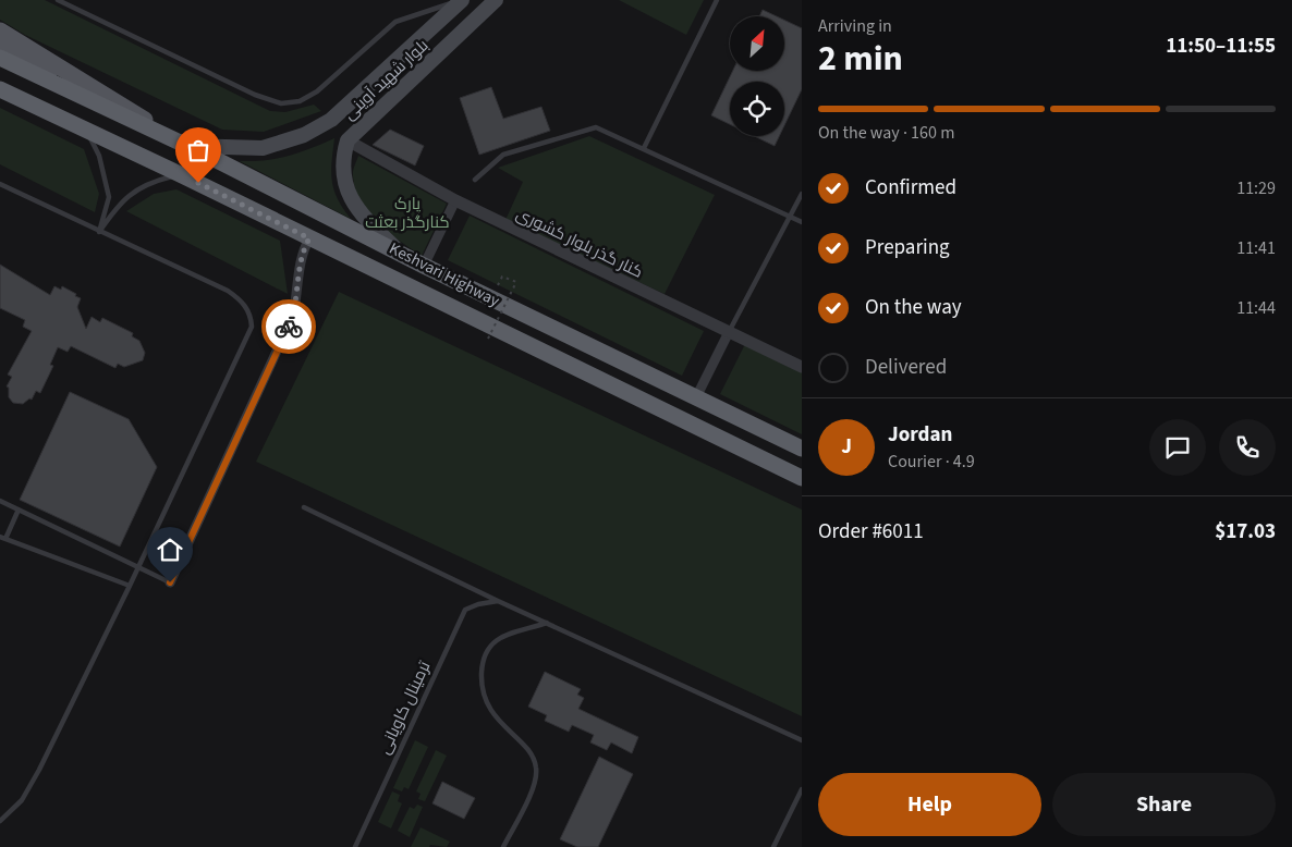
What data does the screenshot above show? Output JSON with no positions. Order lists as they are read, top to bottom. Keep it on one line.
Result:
{"streets":{"highway":["Keshvari Highway"],"main road":["بلوار شهید آوینی"],"street":["کنار گذر بلوار کشوری"],"lane":["ترمینال کاویانی"]},"crossings":[["بلوار شهید آوینی","کنار گذر بلوار کشوری"],["بلوار شهید آوینی","Keshvari Highway"]],"parks":["پارک کنارگذر بعثت"],"north":"top right","page":{"heading":["2 min","Arriving in","11:50–11:55"],"panel":["Jordan","Courier · 4.9","Order #6011","$17.03"],"bar":"On the way · 160 m","list":[["Confirmed","11:29"],["Preparing","11:41"],["On the way","11:44"],"Delivered"],"round":"J","buttons":["Help","Share"]}}
